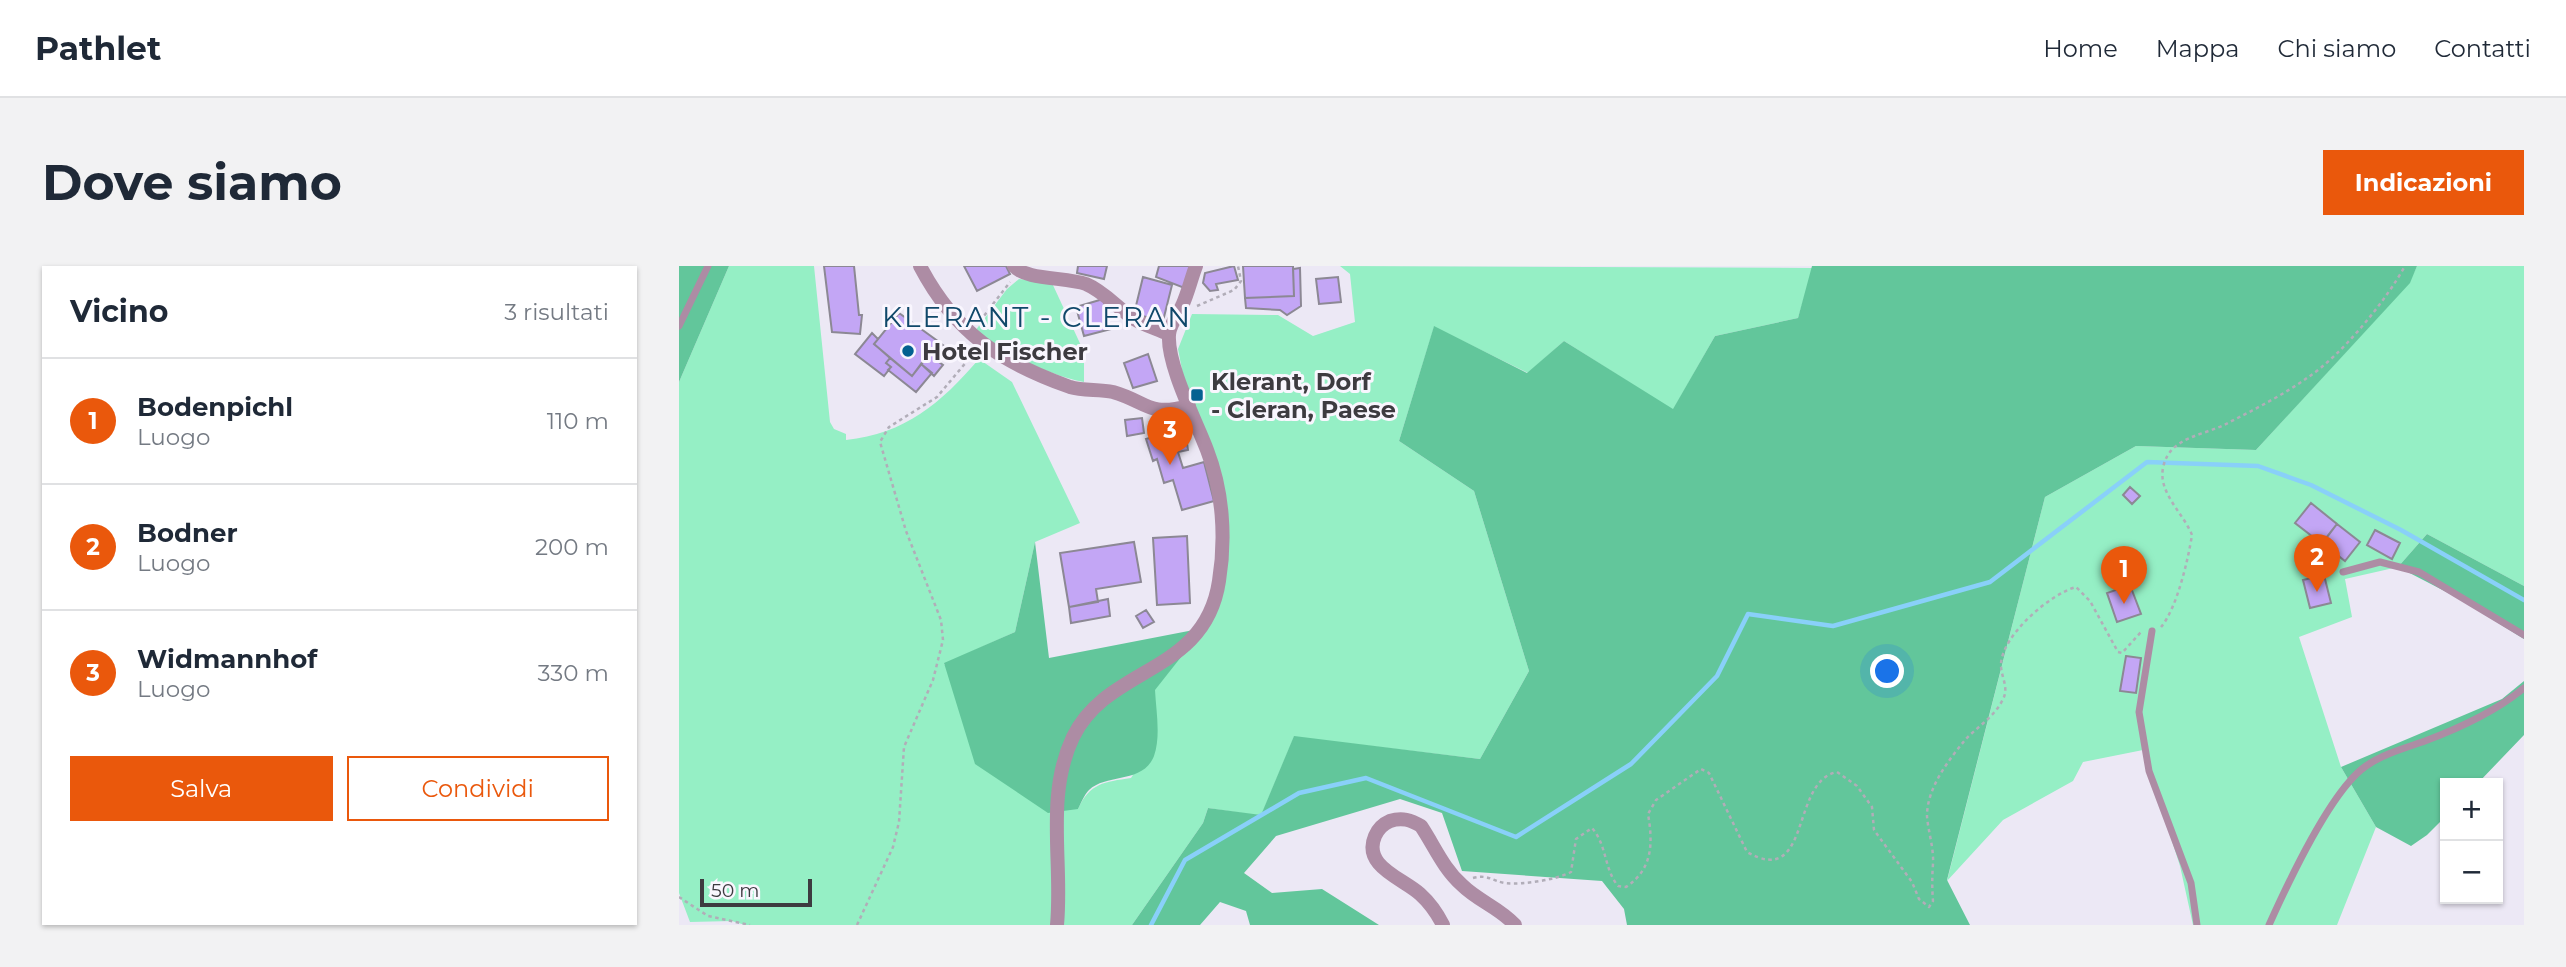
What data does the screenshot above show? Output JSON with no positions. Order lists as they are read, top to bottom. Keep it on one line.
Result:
{"districts":["KLERANT - CLERAN"],"places":{"other":["Hotel Fischer"],"transit":["Klerant, Dorf - Cleran, Paese"]},"scale_bar":"50 m","page":{"header":"Pathlet","nav":["Home","Mappa","Chi siamo","Contatti"],"buttons":["Indicazioni",["Salva","Condividi"]],"title":"Dove siamo","heading":["Vicino","3 risultati"],"list":[{"mark":"1","name":"Bodenpichl","note":"Luogo","value":"110 m"},{"mark":"2","name":"Bodner","note":"Luogo","value":"200 m"},{"mark":"3","name":"Widmannhof","note":"Luogo","value":"330 m"}],"pins":["3","2","1"],"map_buttons":["+","−"],"scale":"50 m"}}
